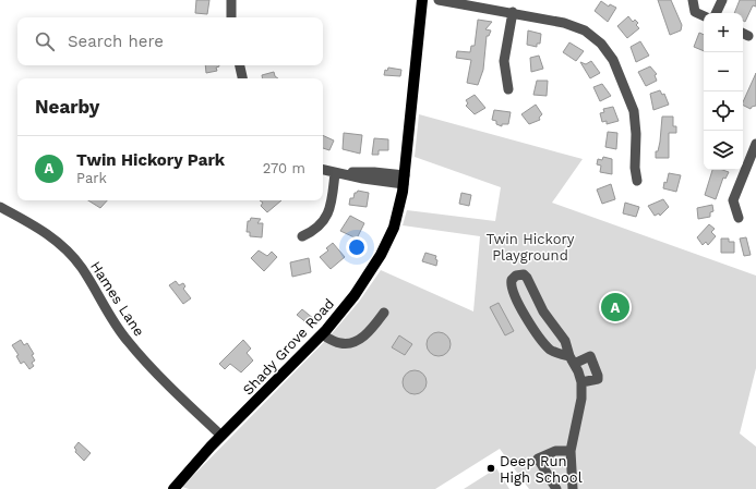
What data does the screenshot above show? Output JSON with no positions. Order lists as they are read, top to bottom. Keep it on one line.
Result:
{"streets":{"main road":["Shady Grove Road"],"street":["Hames Lane"]},"crossings":[["Hames Lane","Shady Grove Road"]],"parks":["Twin Hickory Playground"],"places":["Deep Run High School"],"page":{"map_buttons":["+","−"],"search":"Search here","heading":"Nearby","list":[{"mark":"A","name":"Twin Hickory Park","note":"Park","value":"270 m"}],"pins":"A"}}
